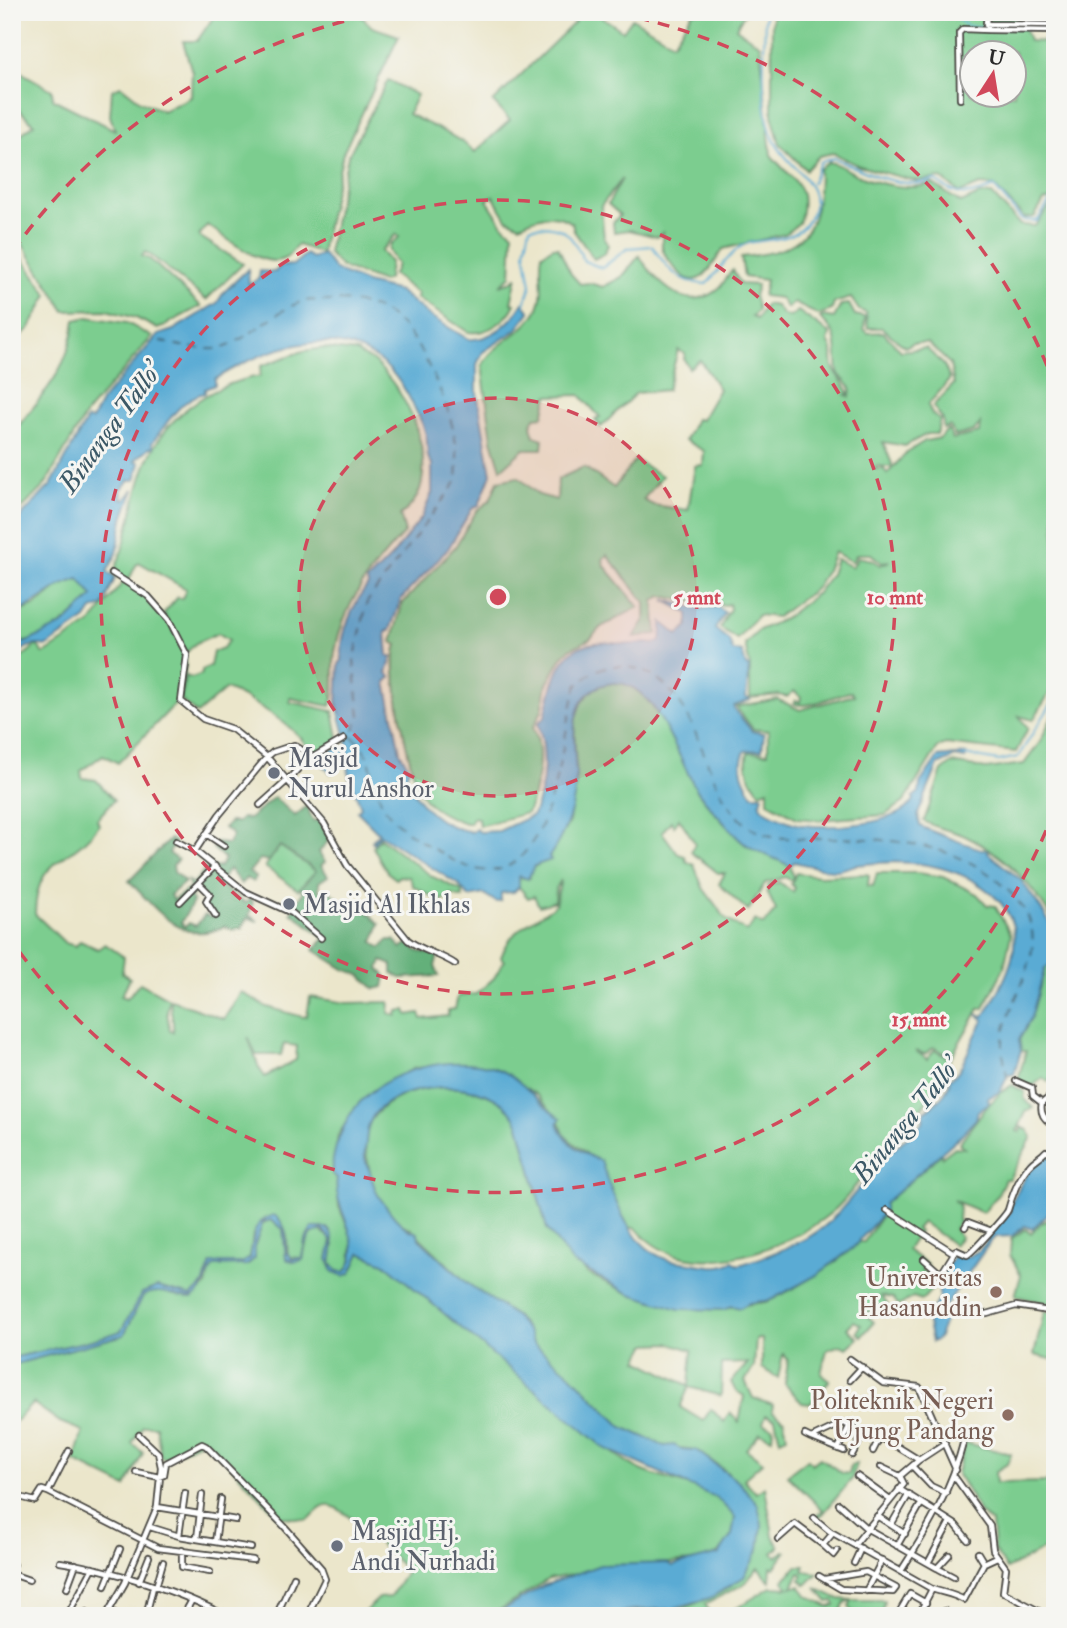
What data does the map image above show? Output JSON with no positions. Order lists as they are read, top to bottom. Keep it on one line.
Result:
{"water":["Binanga Tallo'"],"places":["Masjid Nurul Anshor","Masjid Al Ikhlas","Universitas Hasanuddin","Politeknik Negeri Ujung Pandang","Masjid Hj. Andi Nurhadi"],"north":"top","rings":["5 mnt","10 mnt","15 mnt"]}
